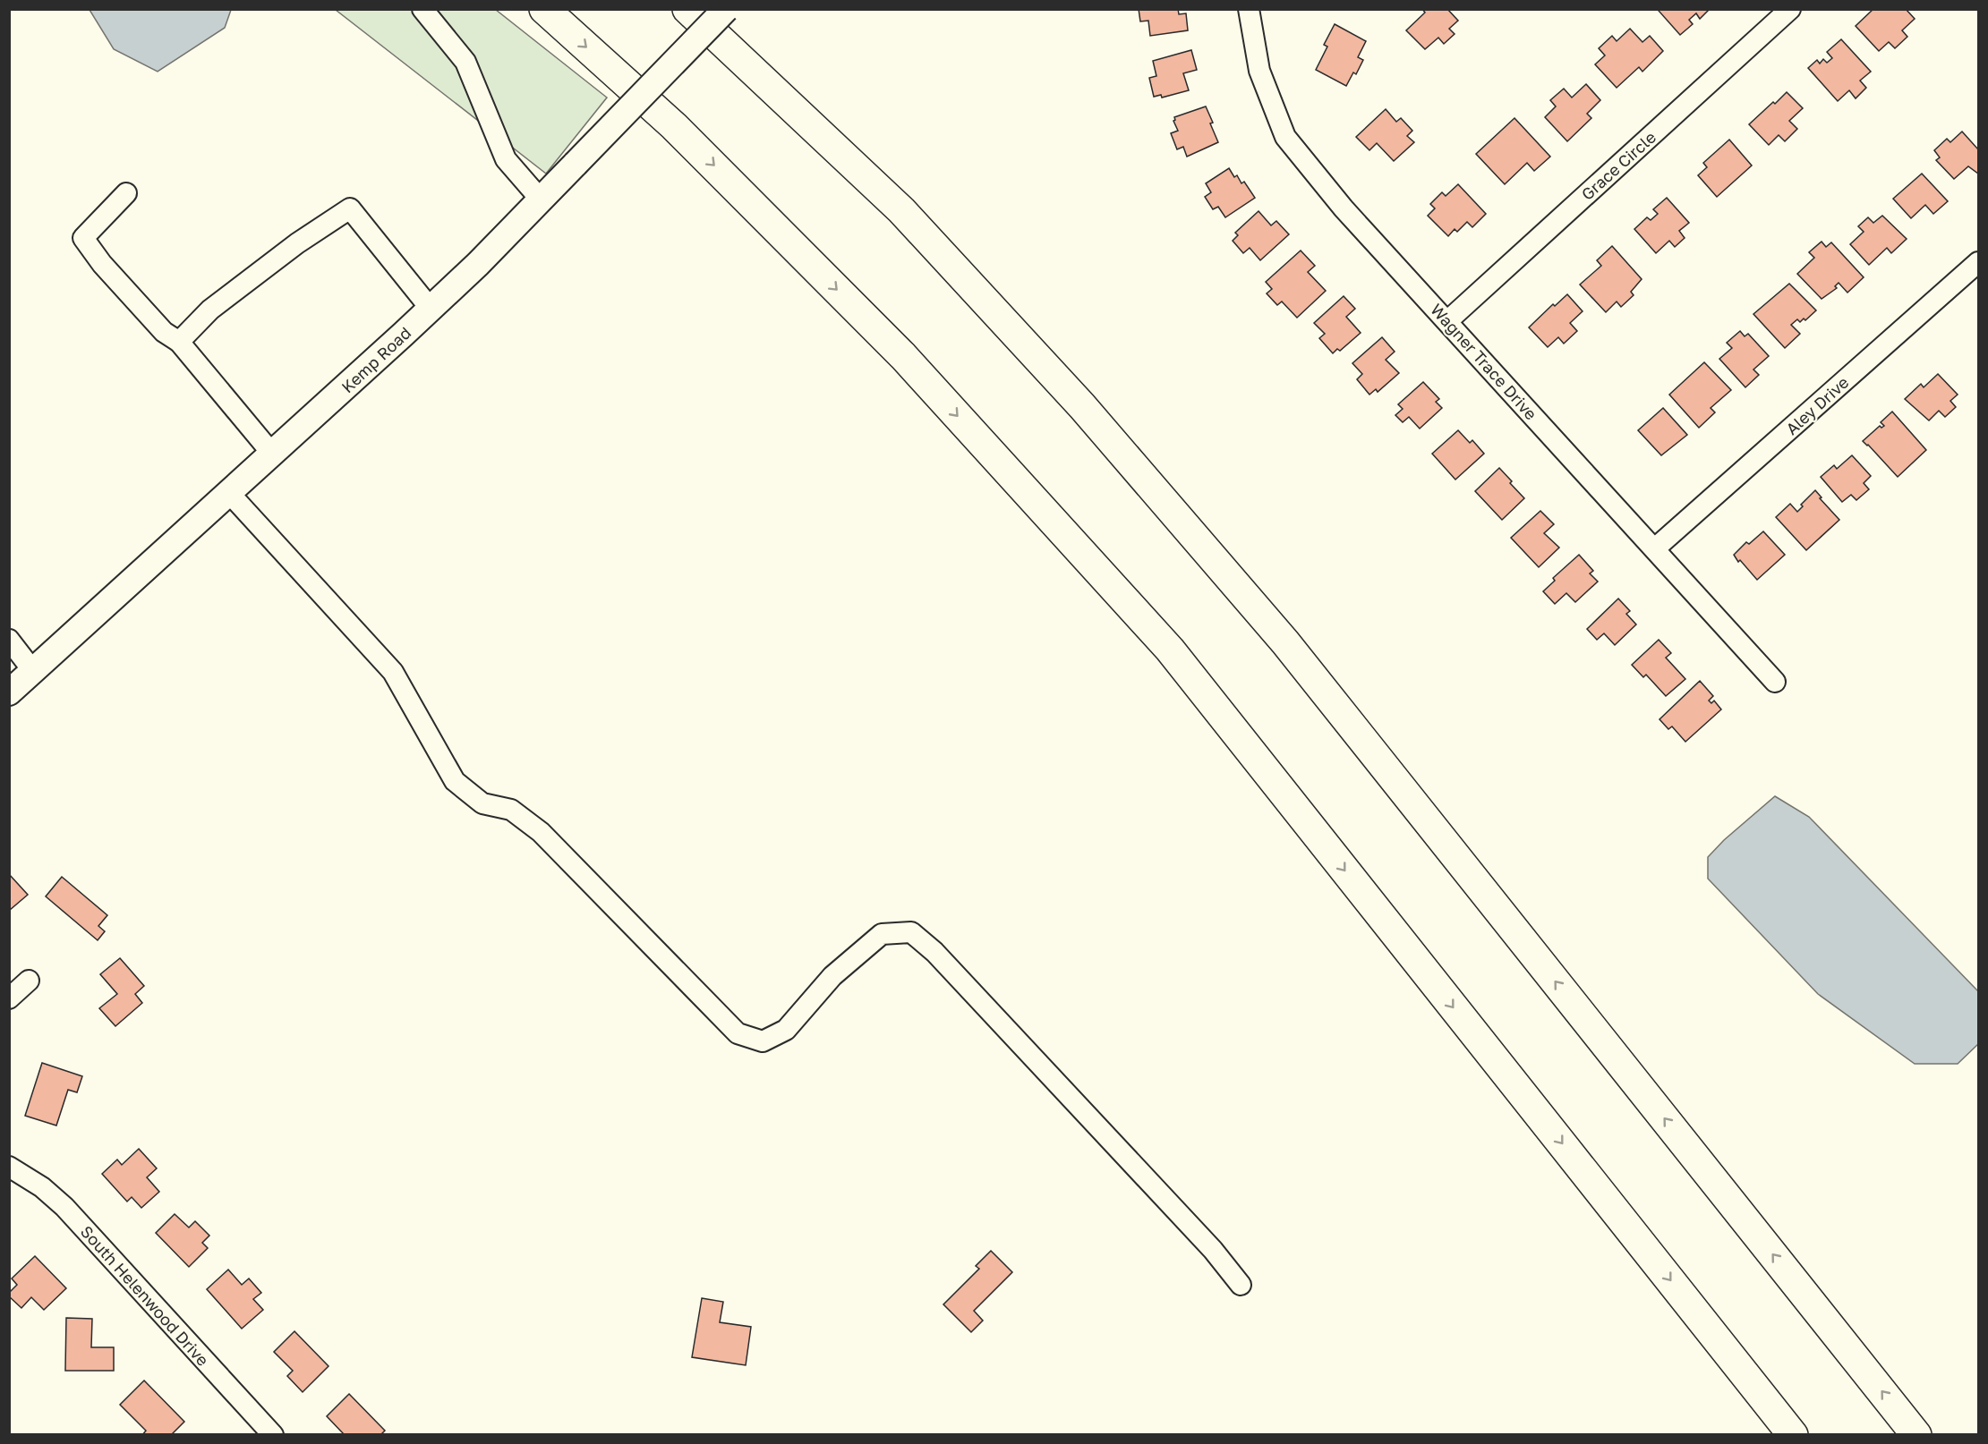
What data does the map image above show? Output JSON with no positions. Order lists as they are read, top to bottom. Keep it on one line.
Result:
{"streets":{"main road":["Kemp Road"],"street":["Grace Circle","Wagner Trace Drive","Aley Drive","South Helenwood Drive"]},"crossings":[["Grace Circle","Wagner Trace Drive"],["Wagner Trace Drive","Aley Drive"]]}
